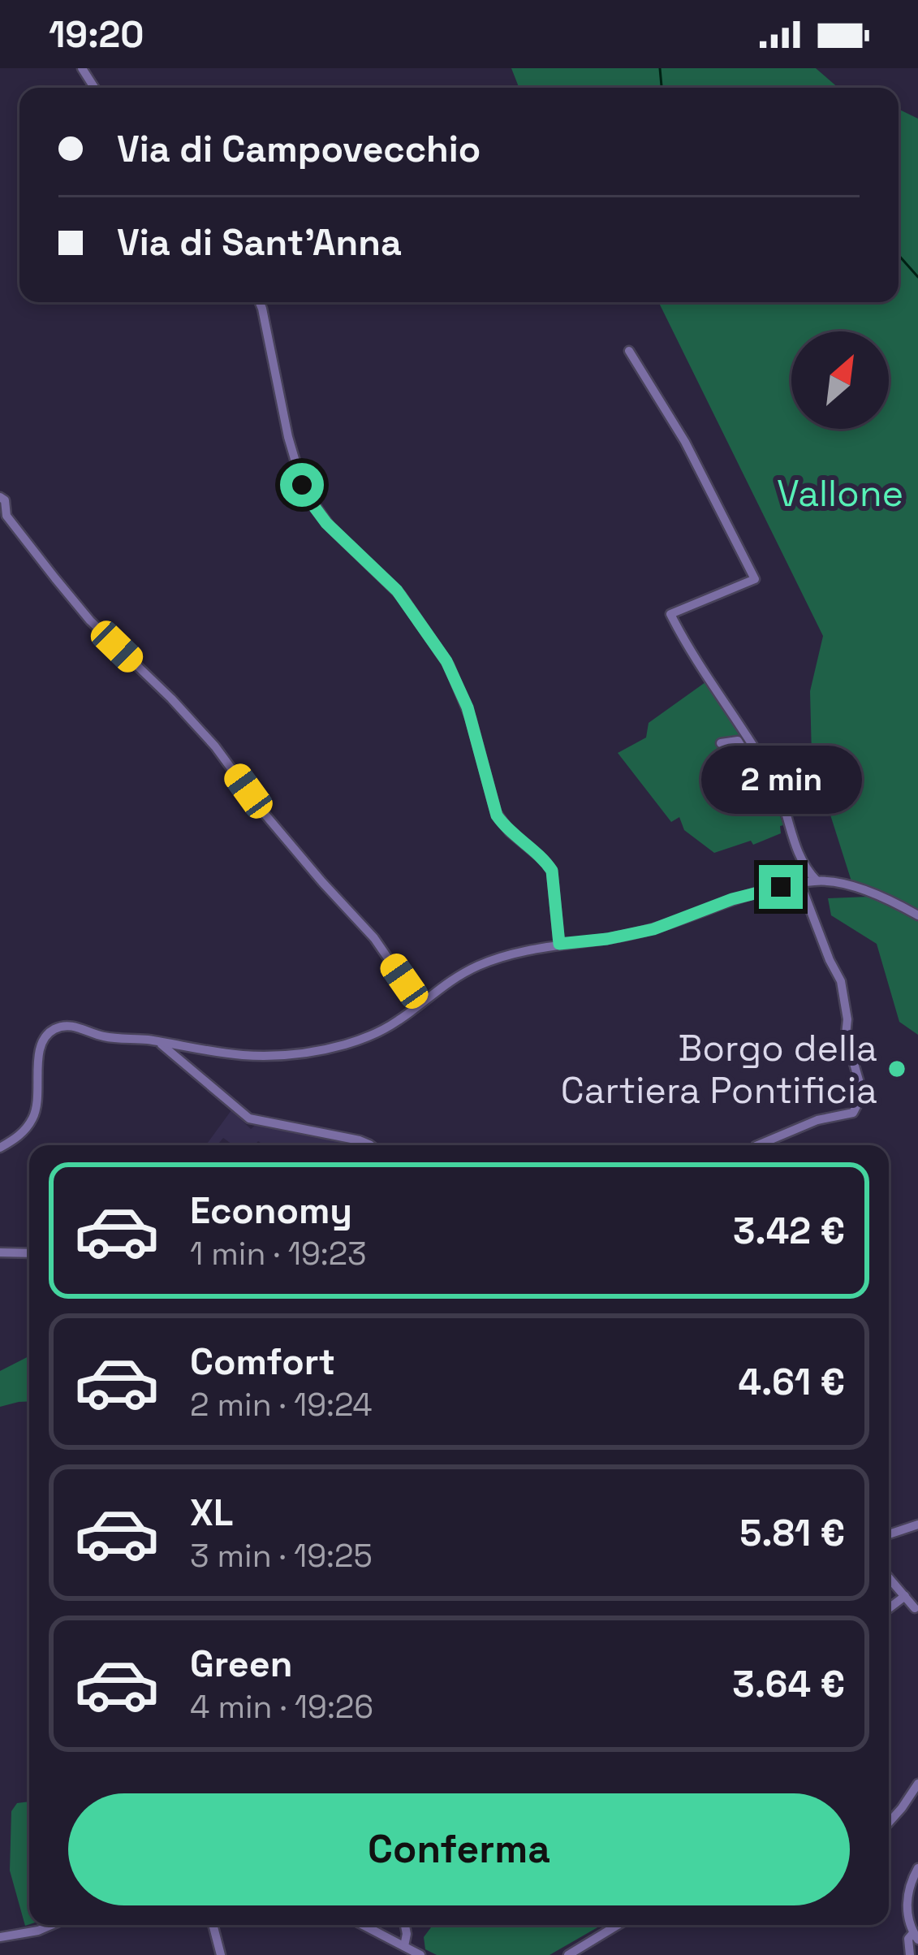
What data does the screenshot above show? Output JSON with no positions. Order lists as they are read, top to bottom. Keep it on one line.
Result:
{"parks":["Vallone"],"places":["Borgo della Cartiera Pontificia"],"north":"top right","page":{"status":"19:20","banner":["Via di Campovecchio","Via di Sant'Anna"],"bubble":"2 min","list":[{"name":"Economy","note":"1 min · 19:23","value":"3.42 €"},{"name":"Comfort","note":"2 min · 19:24","value":"4.61 €"},{"name":"XL","note":"3 min · 19:25","value":"5.81 €"},{"name":"Green","note":"4 min · 19:26","value":"3.64 €"}],"buttons":"Conferma"}}
